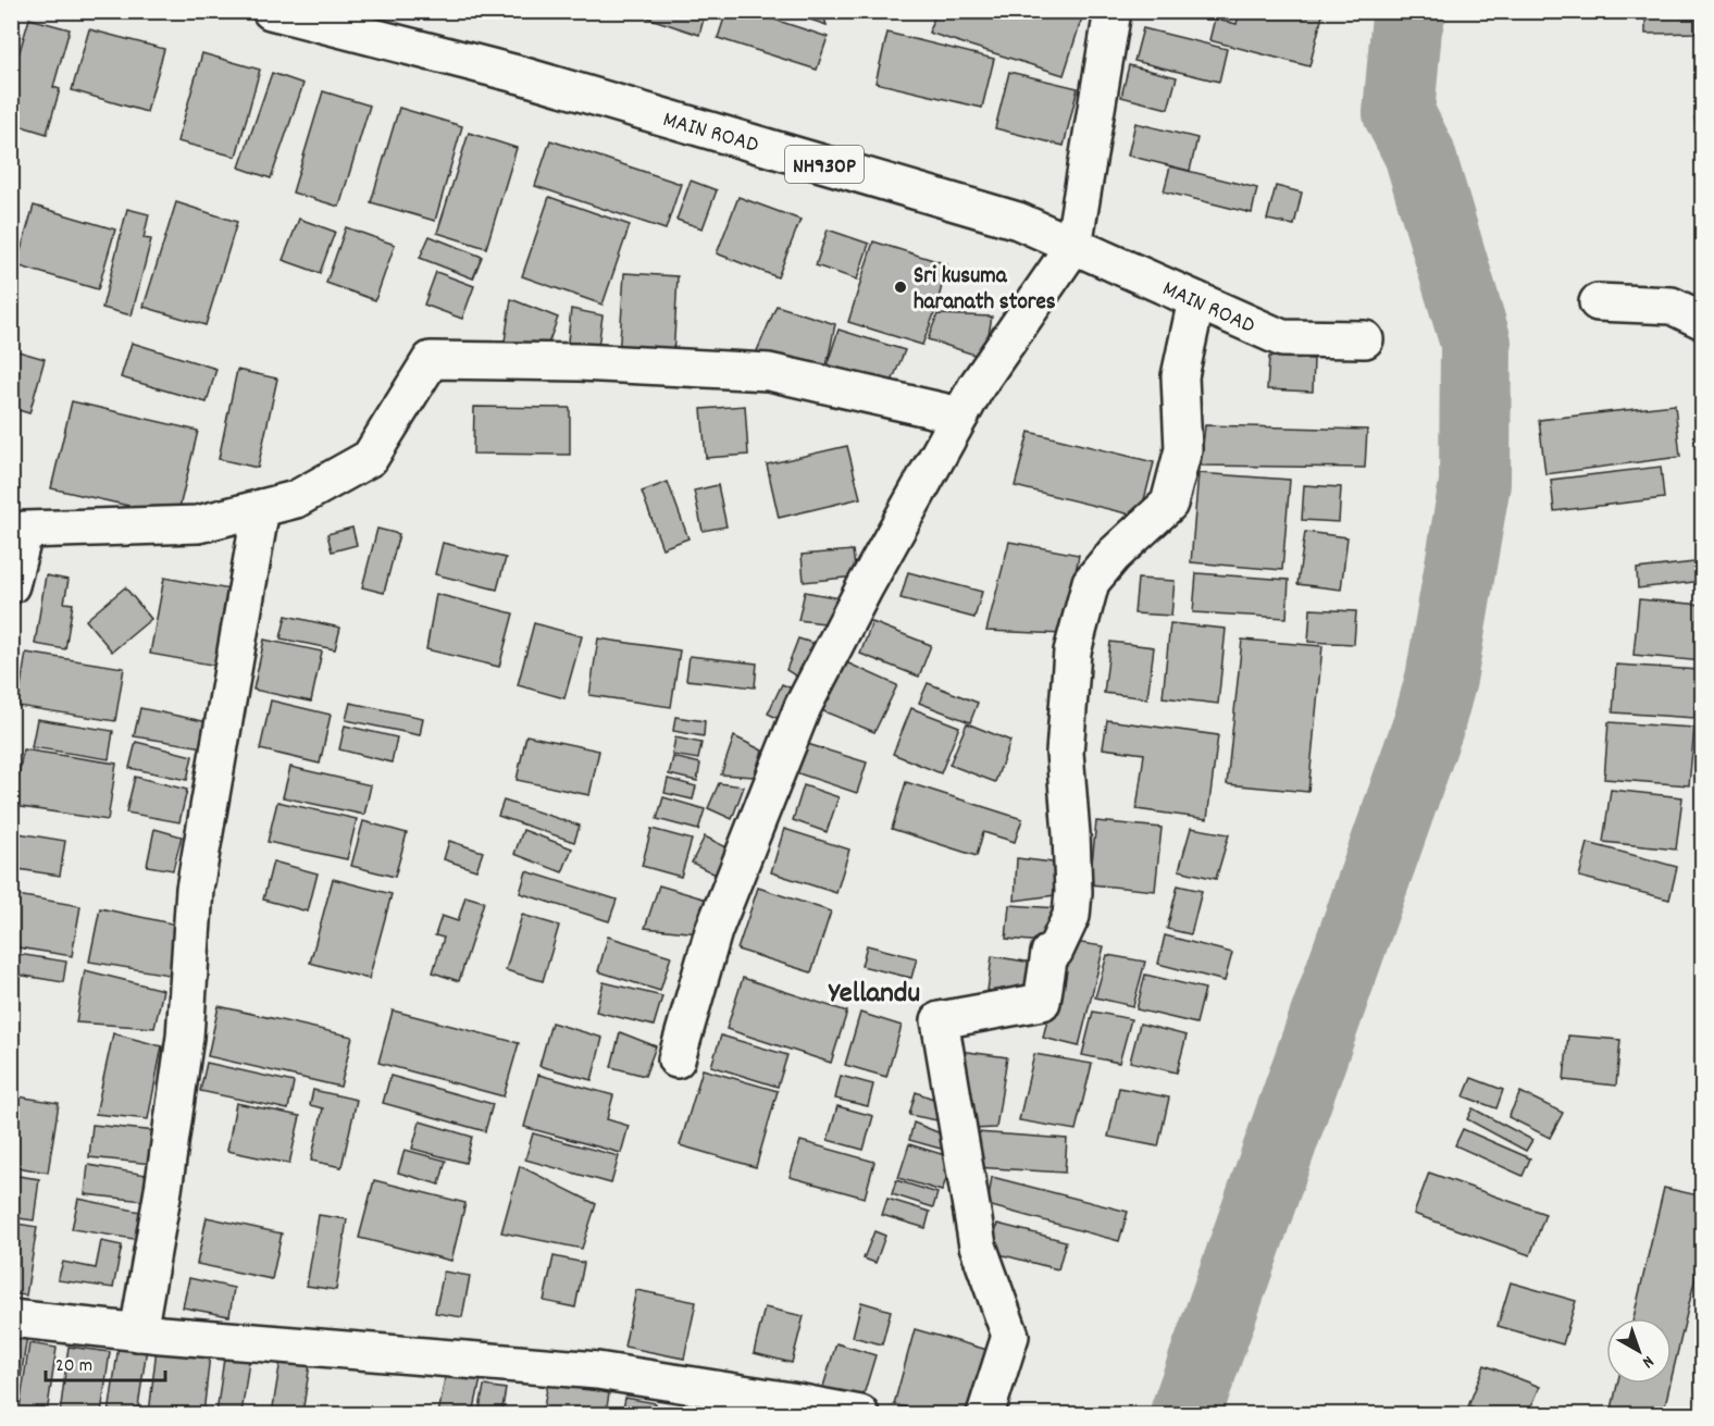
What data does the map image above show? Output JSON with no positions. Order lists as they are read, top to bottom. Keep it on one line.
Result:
{"streets":{"main road":["MAIN ROAD","NH930P"]},"districts":["Yellandu"],"places":["Sri kusuma haranath stores"],"scale_bar":"20 m","north":"bottom right"}
